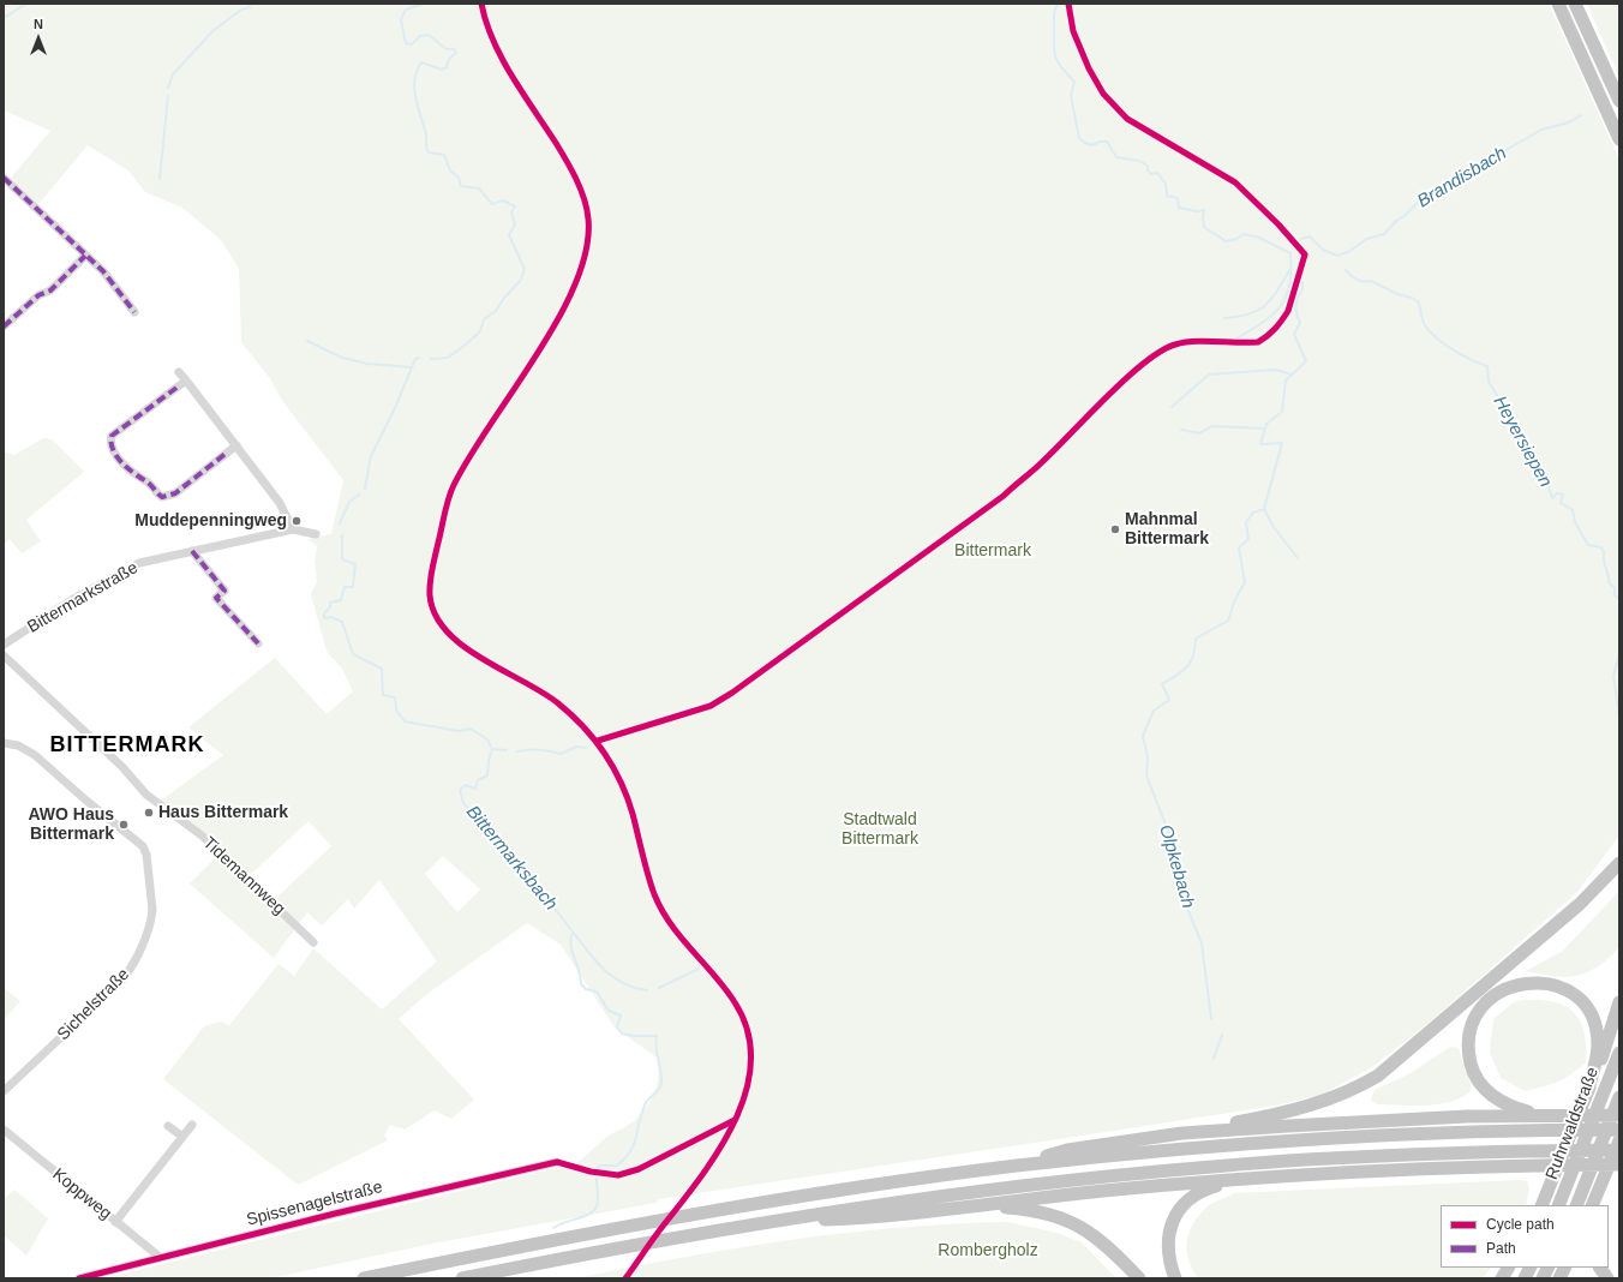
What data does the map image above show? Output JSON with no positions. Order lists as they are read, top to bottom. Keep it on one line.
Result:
{"streets":{"highway":["Ruhrwaldstraße"],"street":["Bittermarkstraße","Tidemannweg","Sichelstraße","Koppweg","Spissenagelstraße"]},"crossings":[["Koppweg","Spissenagelstraße"]],"districts":["BITTERMARK"],"water":["Brandisbach","Heyersiepen","Bittermarksbach","Olpkebach"],"parks":["Bittermark","Stadtwald Bittermark","Rombergholz"],"places":["Muddepenningweg","Mahnmal Bittermark","Haus Bittermark","AWO Haus Bittermark"],"legend":["Cycle path","Path"],"north":"top"}
